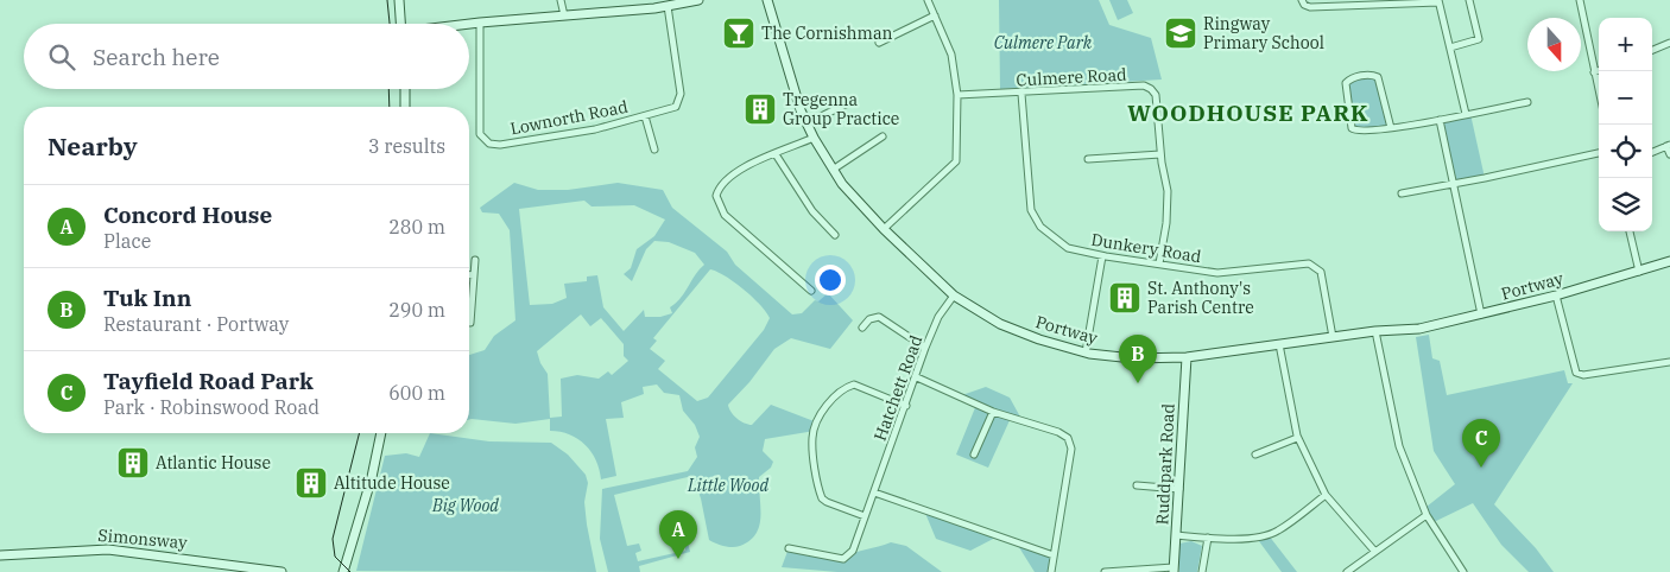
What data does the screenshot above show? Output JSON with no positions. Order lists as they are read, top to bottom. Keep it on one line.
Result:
{"streets":{"street":["Culmere Road","Lownorth Road","Dunkery Road","Portway","Hatchett Road","Ruddpark Road","Simonsway"]},"crossings":[["Culmere Road","Dunkery Road"],["Dunkery Road","Portway"],["Portway","Hatchett Road"],["Portway","Ruddpark Road"]],"districts":["WOODHOUSE PARK"],"parks":["Culmere Park","Little Wood","Big Wood"],"places":{"bar":["The Cornishman"],"school or university":["Ringway Primary School"],"building":["Tregenna Group Practice","St. Anthony's Parish Centre","Atlantic House","Altitude House"]},"north":"bottom","page":{"map_buttons":["+","−"],"search":"Search here","heading":["Nearby","3 results"],"list":[{"mark":"A","name":"Concord House","note":"Place","value":"280 m"},{"mark":"B","name":"Tuk Inn","note":"Restaurant · Portway","value":"290 m"},{"mark":"C","name":"Tayfield Road Park","note":"Park · Robinswood Road","value":"600 m"}],"pins":["B","C","A"]}}
